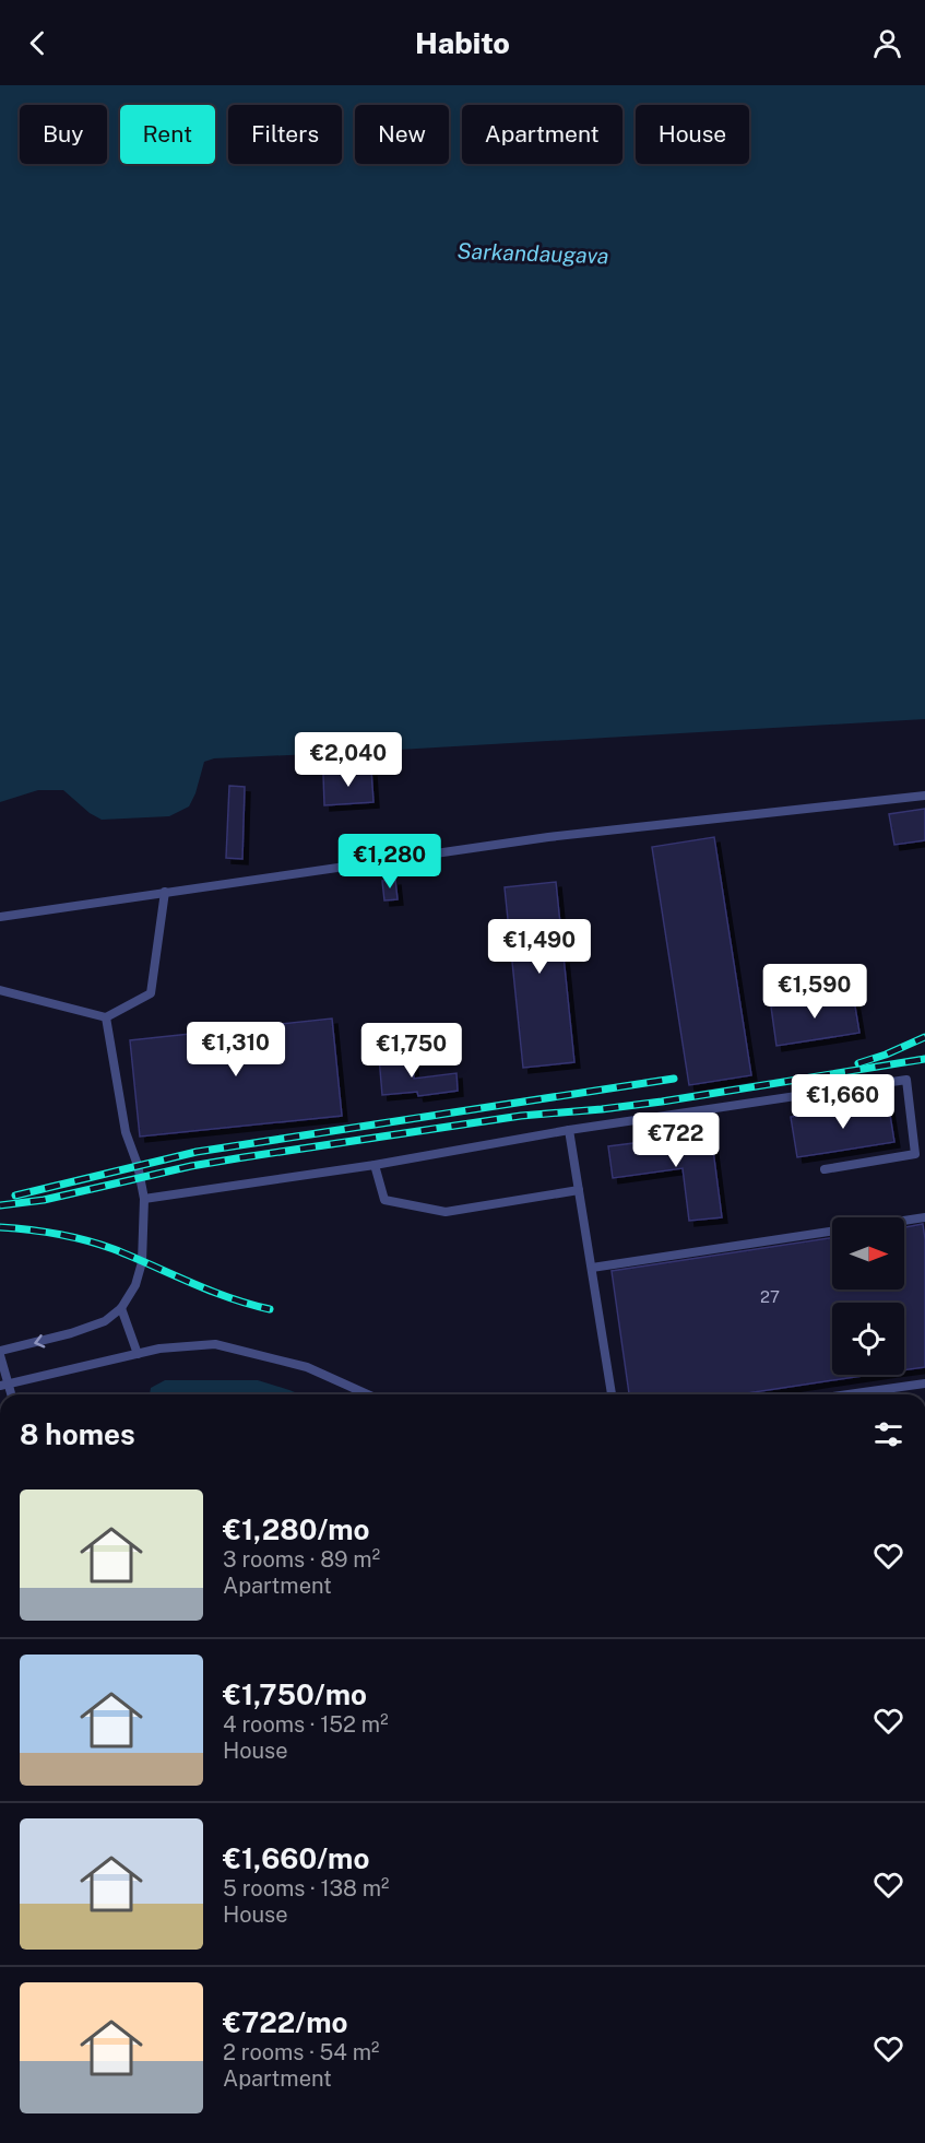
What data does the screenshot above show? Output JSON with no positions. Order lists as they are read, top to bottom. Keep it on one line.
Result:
{"water":["Sarkandaugava"],"house_numbers":["27"],"north":"right","page":{"header":"Habito","chip":["Buy","Rent","Filters","New","Apartment","House"],"price":["€2,040","€1,280","€1,490","€1,590","€1,310","€1,750","€1,660","€722"],"heading":"8 homes","list":[{"name":"€1,280/mo","note":"3 rooms · 89 m² · Apartment"},{"name":"€1,750/mo","note":"4 rooms · 152 m² · House"},{"name":"€1,660/mo","note":"5 rooms · 138 m² · House"},{"name":"€722/mo","note":"2 rooms · 54 m² · Apartment"}]}}
